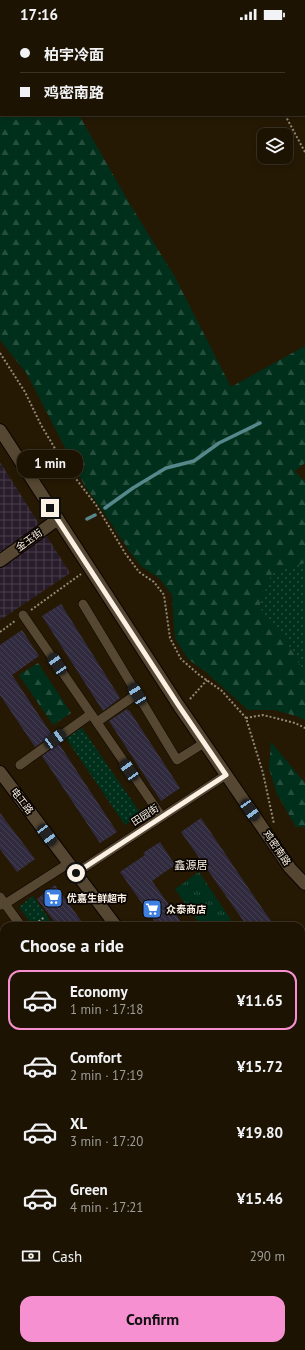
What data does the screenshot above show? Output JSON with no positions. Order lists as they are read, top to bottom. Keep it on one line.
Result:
{"streets":{"main road":["金玉街","电工路","鸡密南路"],"street":["田园街"]},"crossings":[["金玉街","鸡密南路"],["电工路","田园街"],["田园街","鸡密南路"]],"districts":["鑫源居"],"places":{"supermarket":["优嘉生鲜超市","众泰商店"]},"page":{"status":"17:16","banner":["柏宇冷面","鸡密南路"],"bubble":"1 min","heading":"Choose a ride","list":[{"name":"Economy","note":"1 min · 17:18","value":"¥11.65"},{"name":"Comfort","note":"2 min · 17:19","value":"¥15.72"},{"name":"XL","note":"3 min · 17:20","value":"¥19.80"},{"name":"Green","note":"4 min · 17:21","value":"¥15.46"}],"pay":["Cash","290 m"],"buttons":"Confirm"}}
